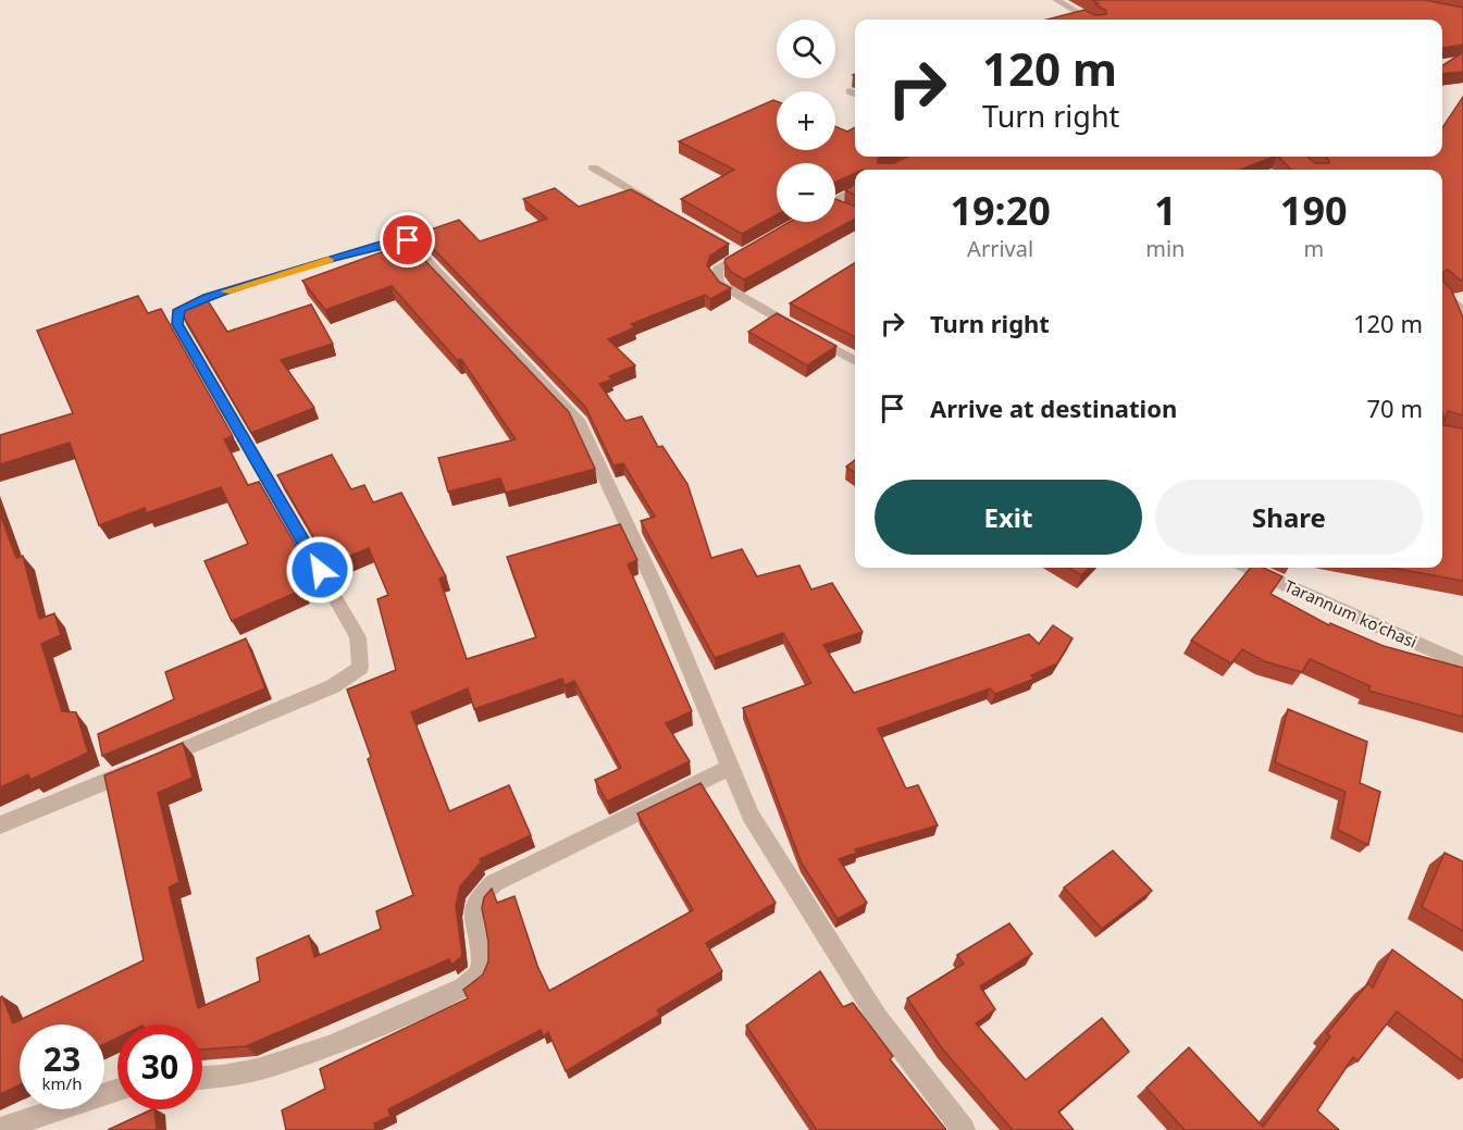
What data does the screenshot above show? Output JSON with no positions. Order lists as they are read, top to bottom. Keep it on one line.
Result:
{"streets":{"street":["Tarannum koʻchasi"]},"page":{"map_buttons":["+","−"],"turn":["120 m","Turn right"],"eta":["19:20","Arrival","1","min","190","m"],"list":[{"name":"Turn right","value":"120 m"},{"name":"Arrive at destination","value":"70 m"}],"buttons":["Exit","Share"],"speed":"23 km/h","limit":"30"}}
